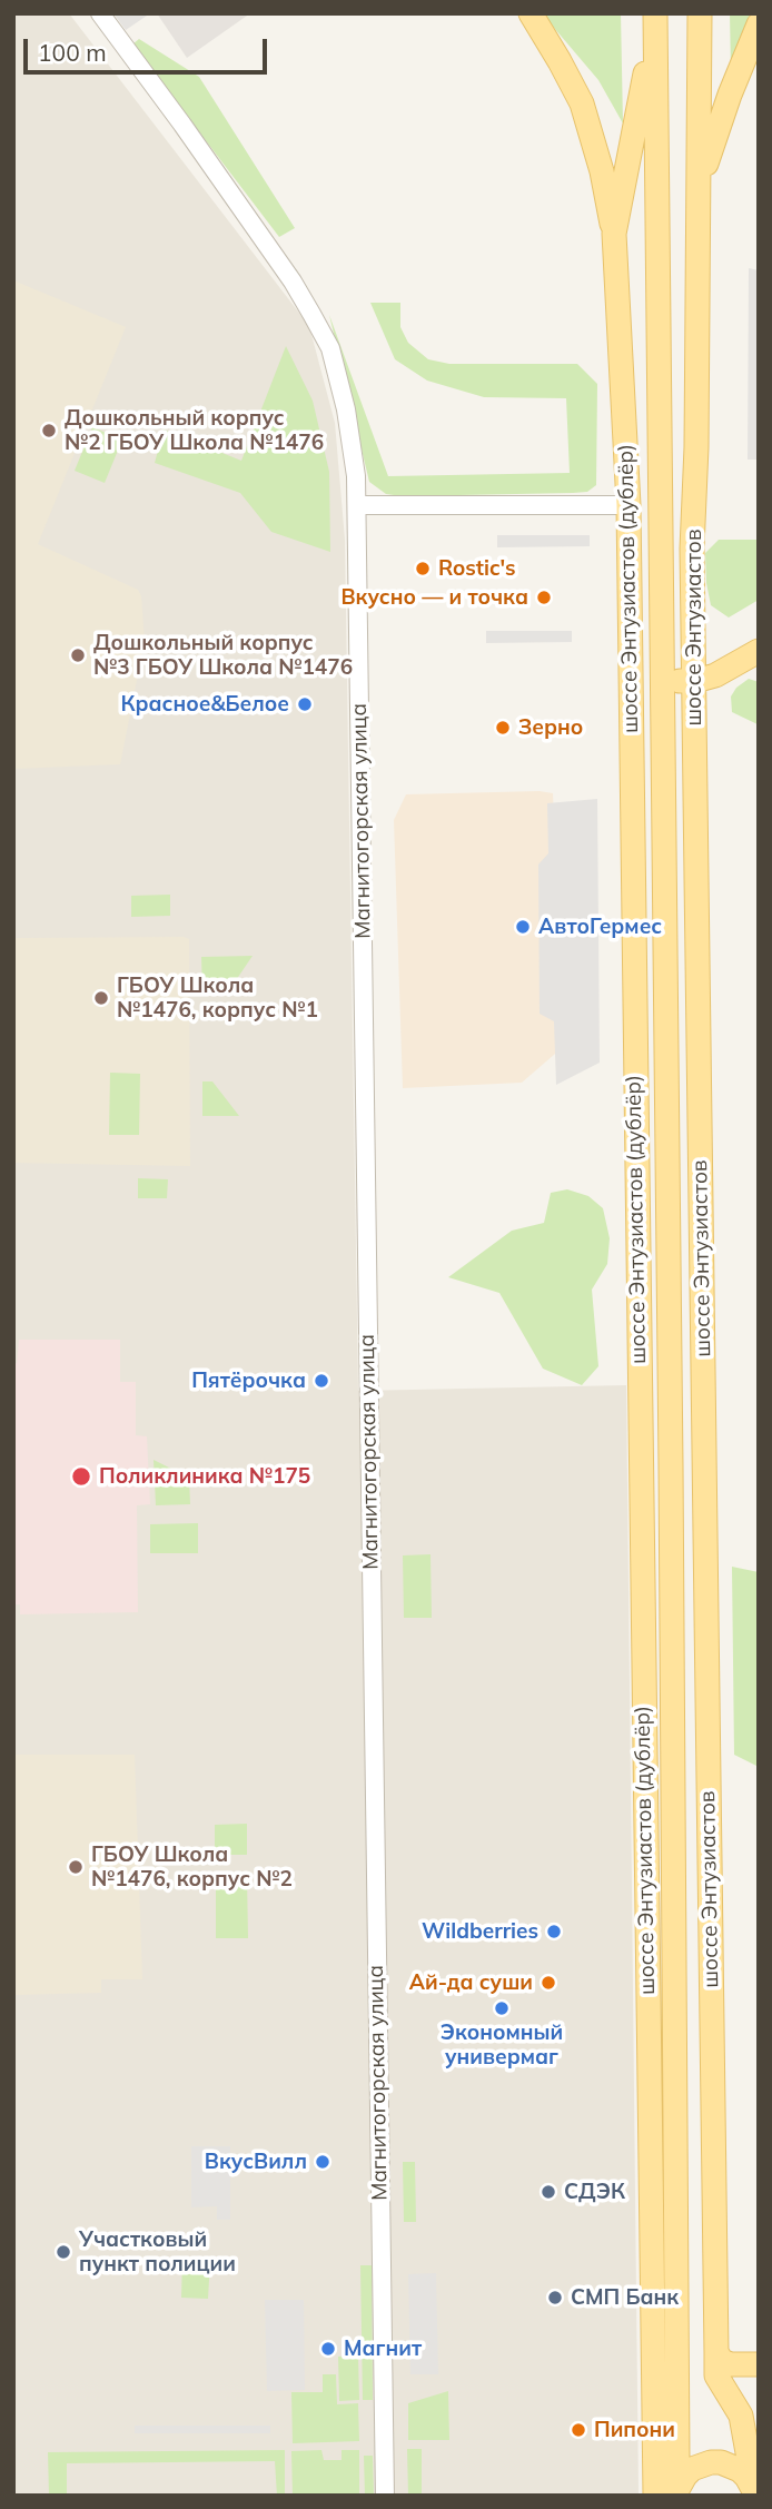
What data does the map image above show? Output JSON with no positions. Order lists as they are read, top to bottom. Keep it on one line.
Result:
{"streets":{"main road":["шоссе Энтузиастов (дублёр)","шоссе Энтузиастов"],"street":["Магнитогорская улица"]},"crossings":[["шоссе Энтузиастов (дублёр)","шоссе Энтузиастов"]],"places":["Дошкольный корпус №2 ГБОУ Школа №1476","Rostic's","Вкусно — и точка","Дошкольный корпус №3 ГБОУ Школа №1476","Красное&Белое","Зерно","АвтоГермес","ГБОУ Школа №1476, корпус №1","Пятёрочка","Поликлиника №175","ГБОУ Школа №1476, корпус №2","Wildberries","Ай-да суши","Экономный универмаг","ВкусВилл","СДЭК","Участковый пункт полиции","СМП Банк","Магнит","Пипони"],"scale_bar":"100 m"}
